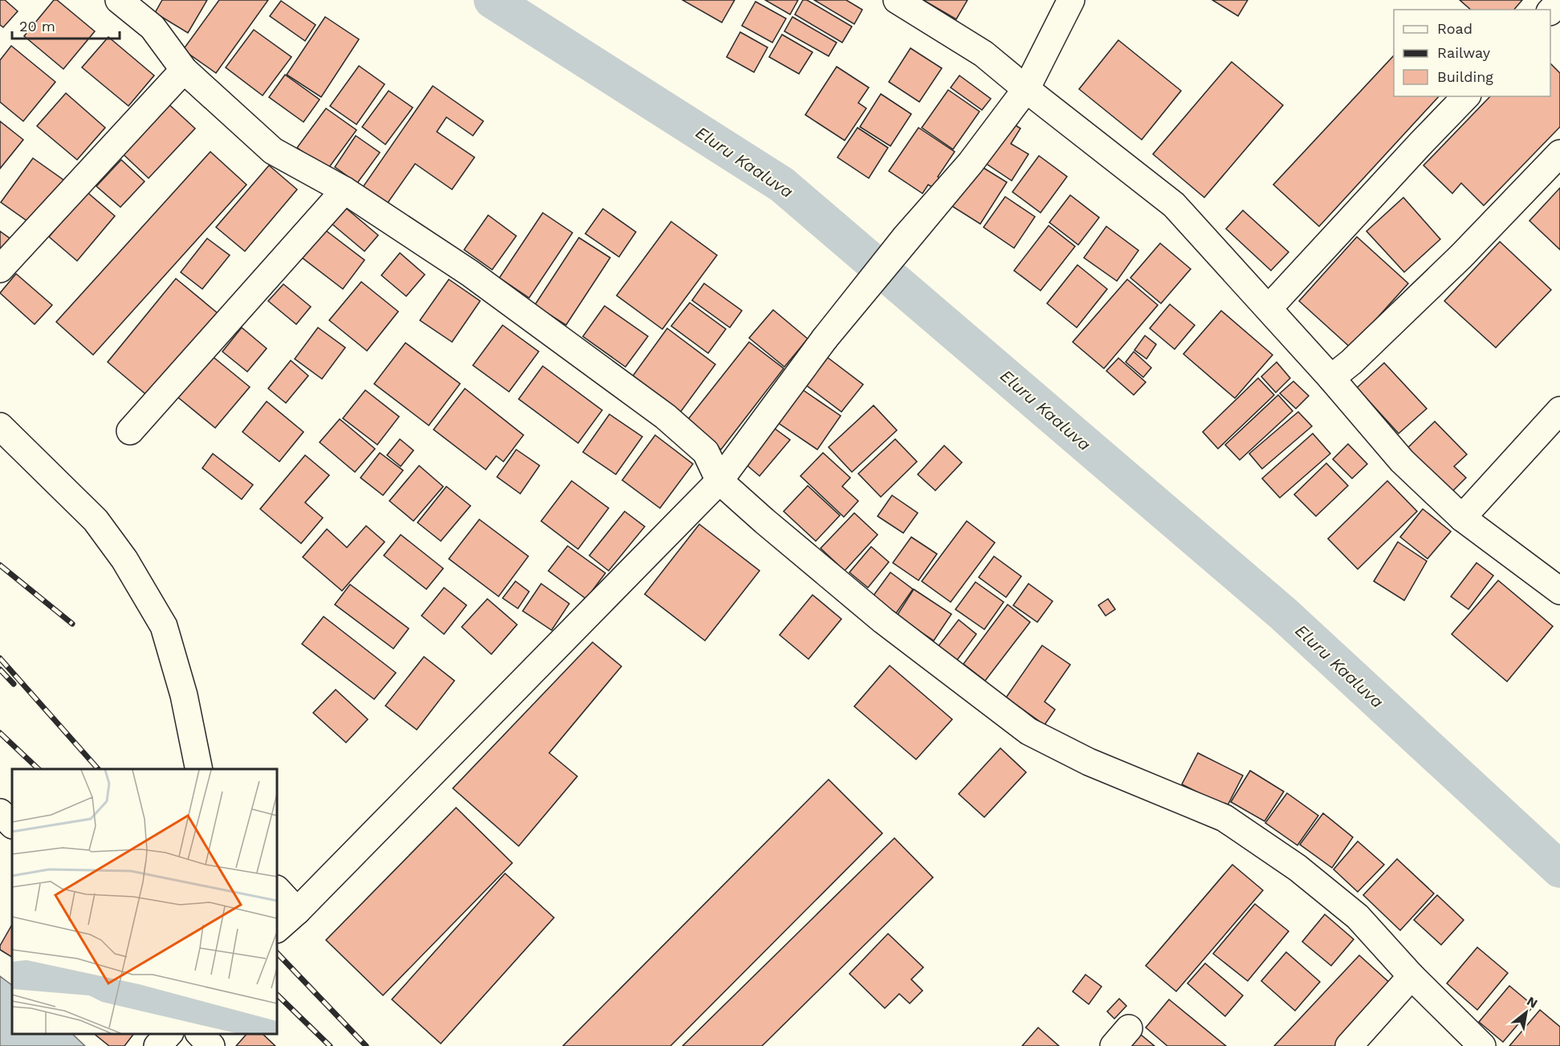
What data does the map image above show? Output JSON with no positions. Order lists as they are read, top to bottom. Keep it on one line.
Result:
{"water":["Eluru Kaaluva"],"legend":["Road","Railway","Building"],"scale_bar":"20 m","north":"top right"}
